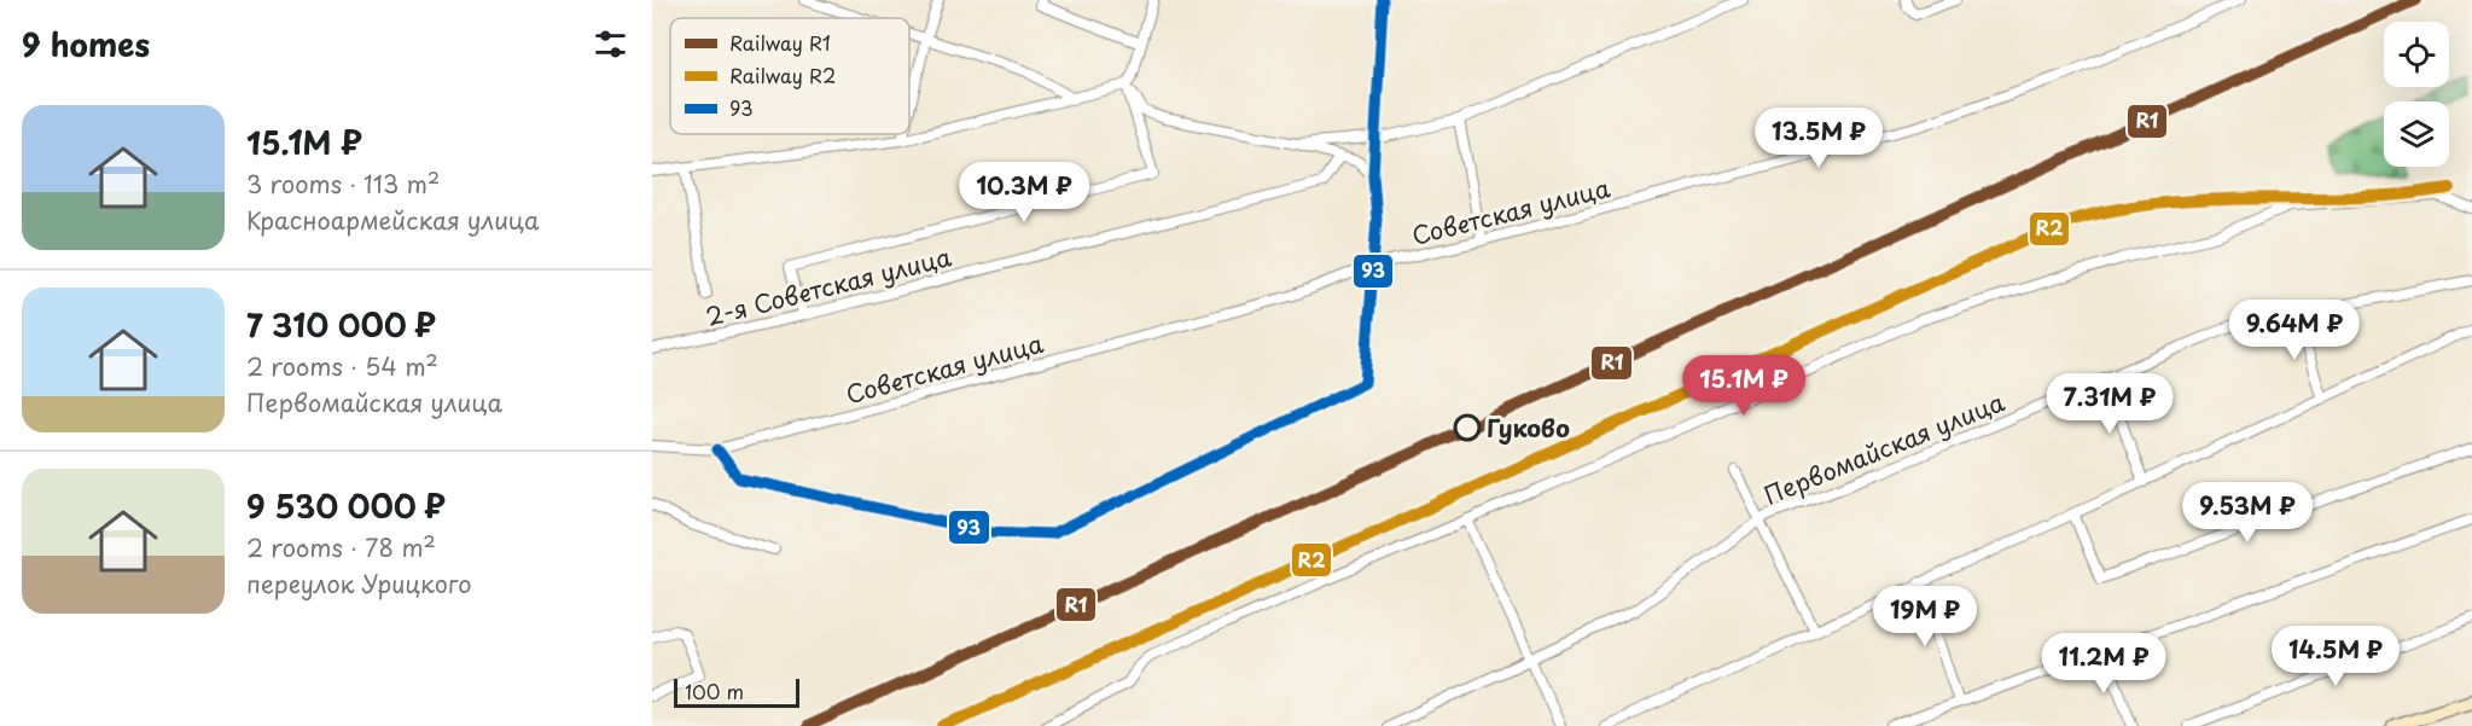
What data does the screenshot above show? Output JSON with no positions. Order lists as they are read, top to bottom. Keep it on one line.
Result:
{"streets":{"street":["Советская улица","2-я Советская улица","Первомайская улица"]},"places":["Гуково"],"lines":["rail line R1","transit line 93","rail line R2"],"legend":["Railway R1","Railway R2","93"],"scale_bar":"100 m","page":{"heading":"9 homes","list":[{"name":"15.1M ₽","note":"3 rooms · 113 m² · Красноармейская улица"},{"name":"7 310 000 ₽","note":"2 rooms · 54 m² · Первомайская улица"},{"name":"9 530 000 ₽","note":"2 rooms · 78 m² · переулок Урицкого"}],"price":["13.5M ₽","10.3M ₽","9.64M ₽","15.1M ₽","7.31M ₽","9.53M ₽","19M ₽","14.5M ₽","11.2M ₽"],"scale":"100 m"}}
